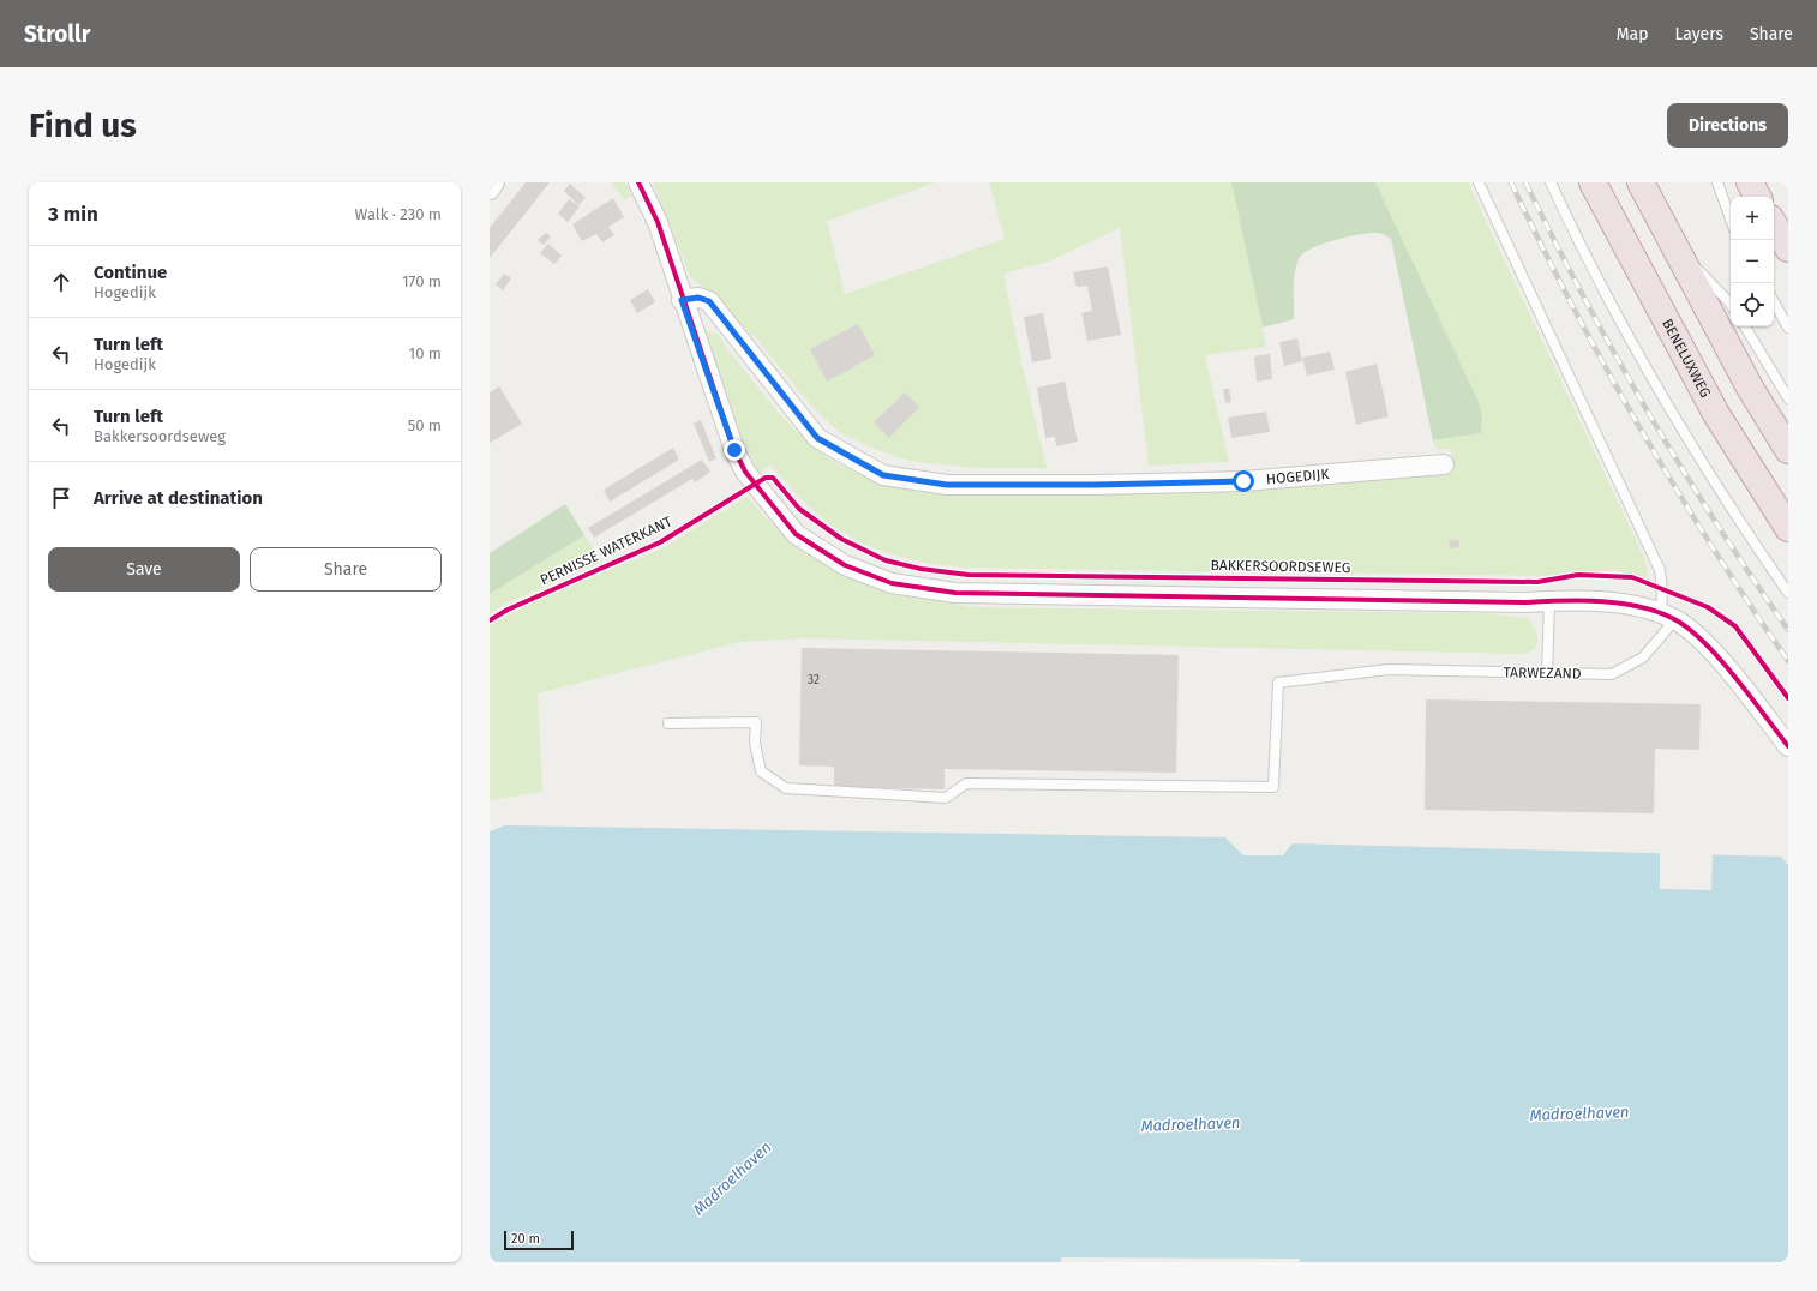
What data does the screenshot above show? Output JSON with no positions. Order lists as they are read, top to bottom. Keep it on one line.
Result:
{"streets":{"highway":["BENELUXWEG"],"street":["HOGEDIJK"],"lane":["TARWEZAND"],"cycle path":["PERNISSE WATERKANT"]},"water":["Madroelhaven"],"house_numbers":["32"],"scale_bar":"20 m","page":{"header":"Strollr","nav":["Map","Layers","Share"],"buttons":["Directions",["Save","Share"]],"title":"Find us","heading":["3 min","Walk · 230 m"],"map_buttons":["+","−"],"list":[["Continue","Hogedijk","170 m"],["Turn left","Hogedijk","10 m"],["Turn left","Bakkersoordseweg","50 m"],"Arrive at destination"],"scale":"20 m"}}
